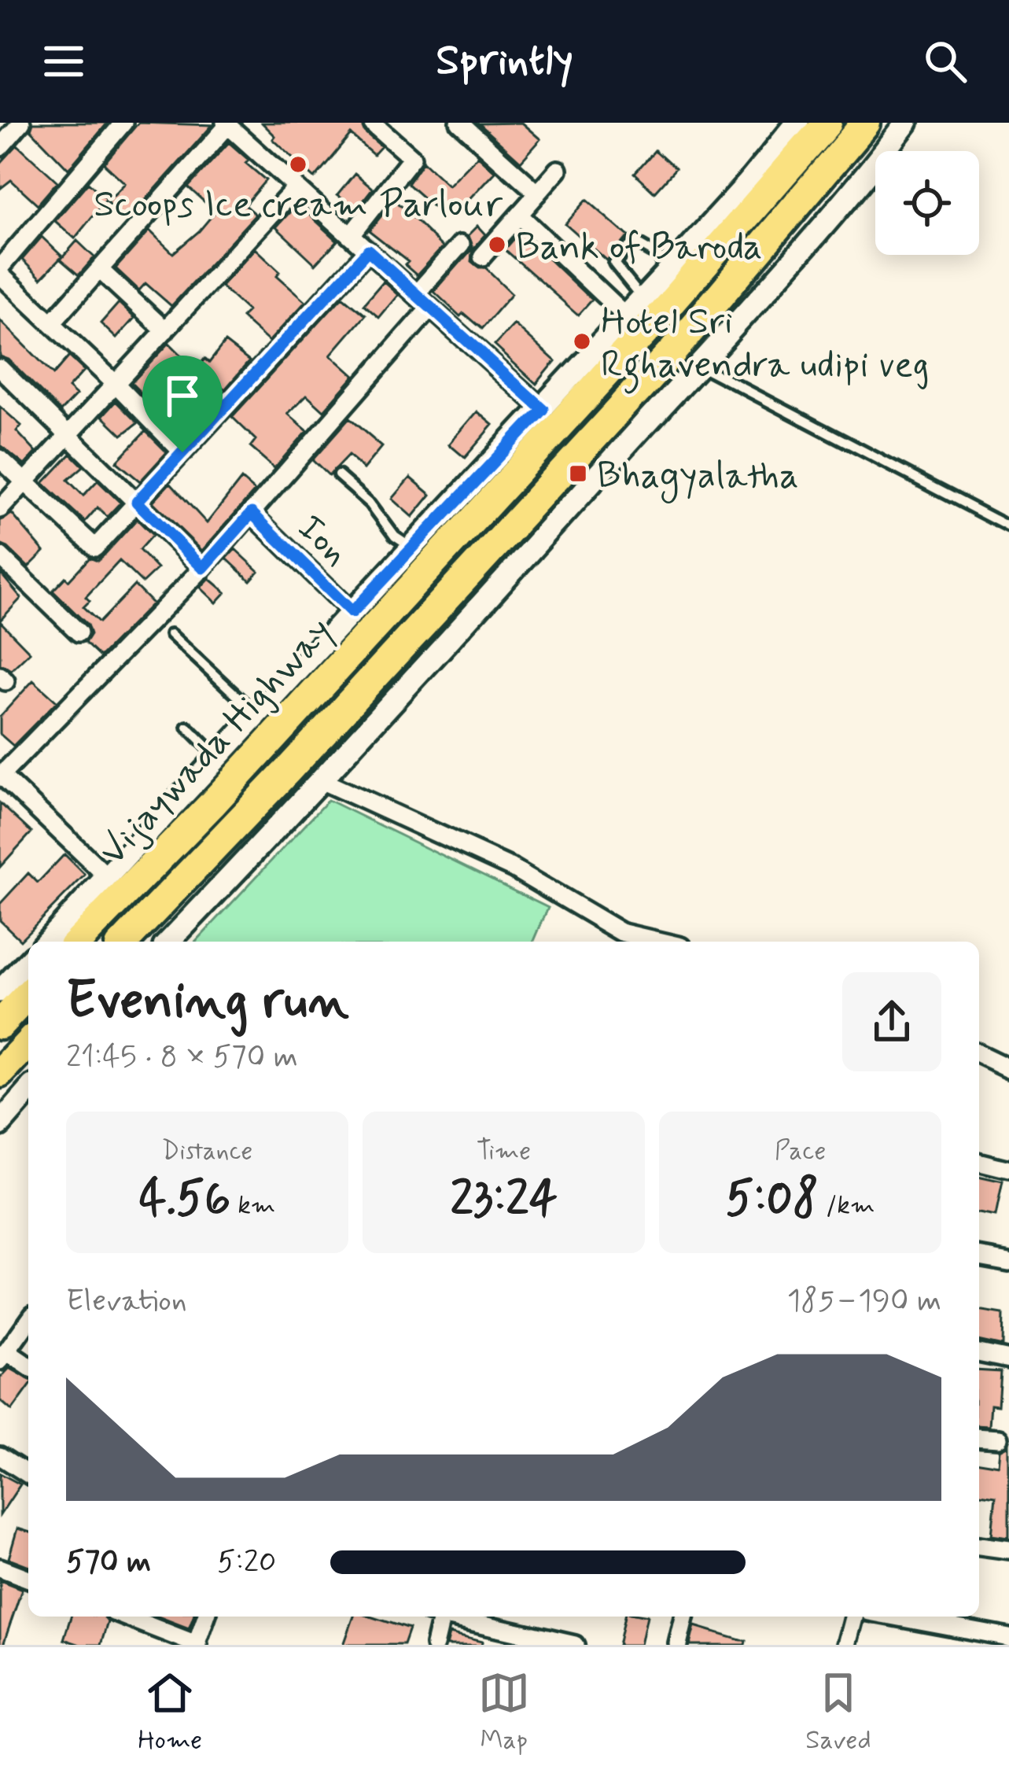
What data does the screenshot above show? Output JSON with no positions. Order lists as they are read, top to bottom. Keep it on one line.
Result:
{"streets":{"highway":["Vijaywada Highway"],"street":["Ion"]},"places":{"other":["Scoops Ice cream Parlour","Bank of Baroda","Hotel Sri Rghavendra udipi veg"],"transit":["Bhagyalatha"]},"page":{"header":"Sprintly","heading":["Evening run","21:45 · 8 × 570 m"],"stats":[["Distance","4.56 km"],["Time","23:24"],["Pace","5:08 /km"]],"chart":["Elevation","185–190 m"],"list":[{"name":"570 m","note":"5:20"}],"tabs":["Home","Map","Saved"]}}
